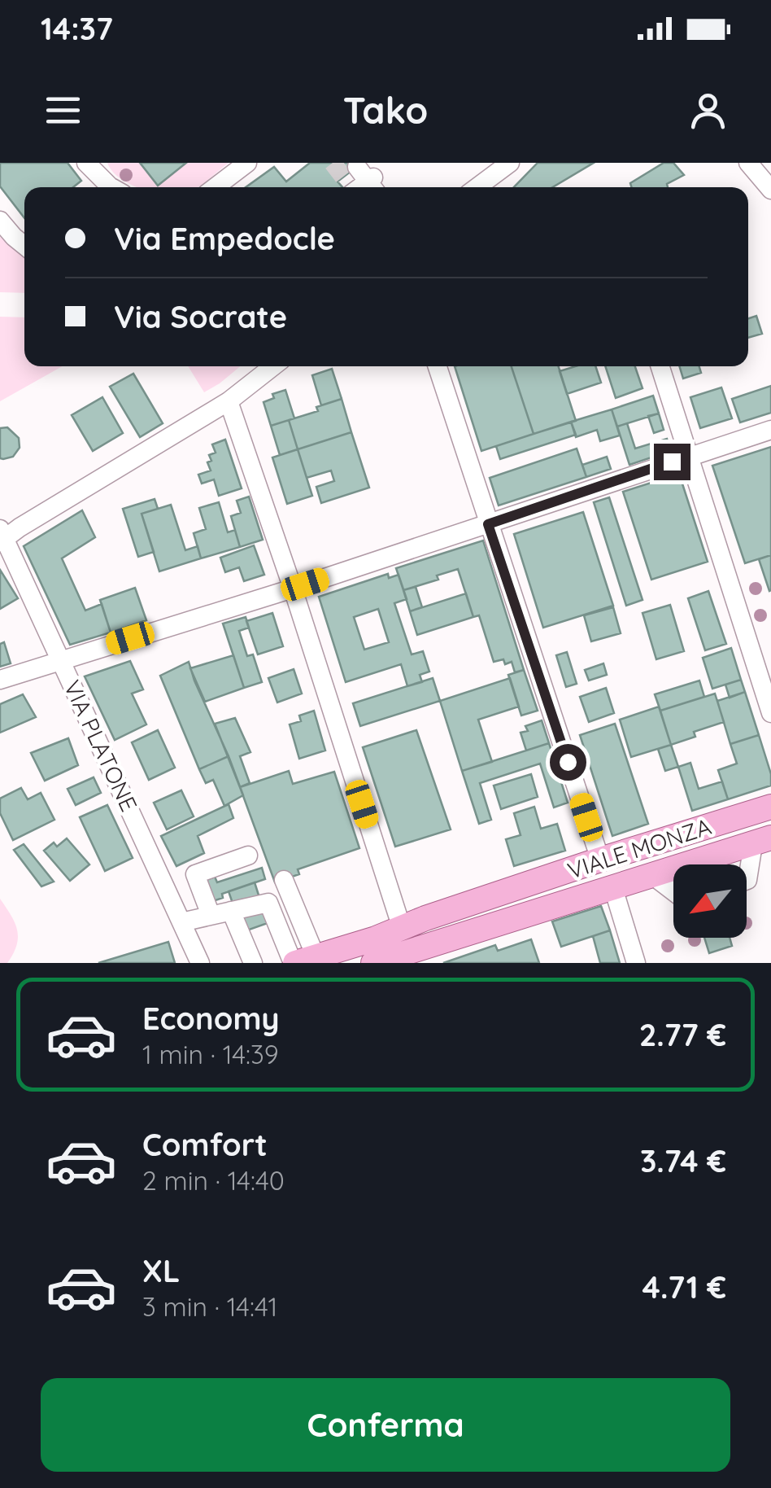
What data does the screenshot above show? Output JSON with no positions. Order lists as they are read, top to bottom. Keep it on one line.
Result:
{"streets":{"main road":["VIALE MONZA"],"street":["VIA PLATONE"]},"north":"bottom left","page":{"status":"14:37","header":"Tako","banner":["Via Empedocle","Via Socrate"],"list":[{"name":"Economy","note":"1 min · 14:39","value":"2.77 €"},{"name":"Comfort","note":"2 min · 14:40","value":"3.74 €"},{"name":"XL","note":"3 min · 14:41","value":"4.71 €"}],"buttons":"Conferma"}}
